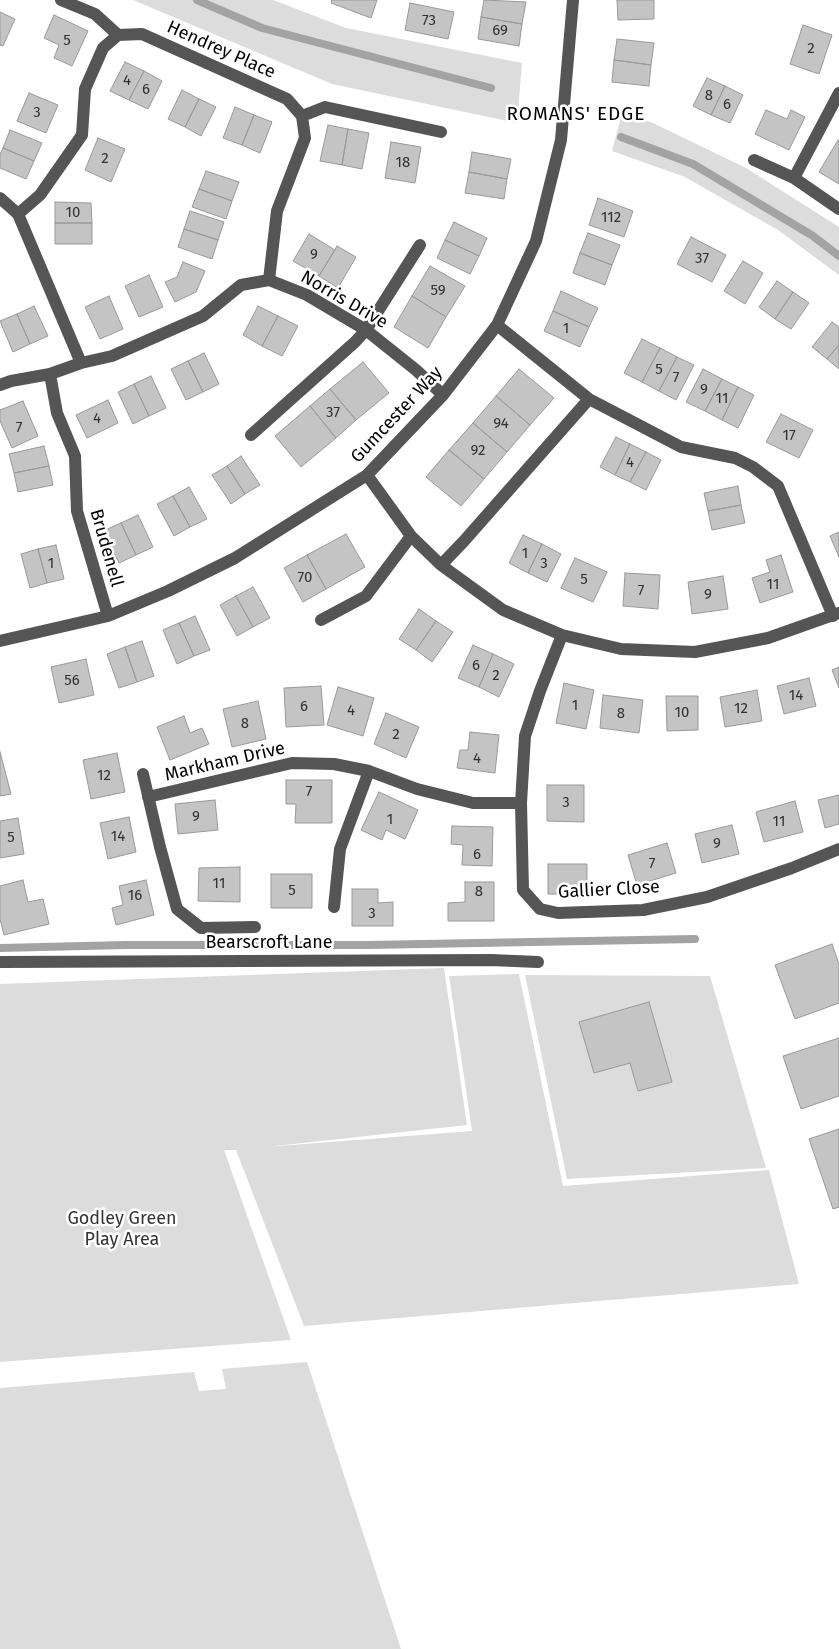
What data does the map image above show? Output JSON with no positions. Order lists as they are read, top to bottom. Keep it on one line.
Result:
{"streets":{"street":["Hendrey Place","Norris Drive","Gumcester Way","Brudenell","Markham Drive","Gallier Close","Bearscroft Lane"]},"crossings":[["Norris Drive","Gumcester Way"],["Gumcester Way","Brudenell"],["Markham Drive","Gallier Close"]],"districts":["ROMANS' EDGE"],"parks":["Godley Green Play Area"],"house_numbers":["73","69","5","2","4","6","8","6","3","2","18","10","112","9","37","59","1","5","7","9","11","37","4","94","7","17","92","4","1","1","3","70","5","11","7","9","6","2","56","14","1","6","12","4","10","8","8","2","4","12","7","3","9","1","11","14","5","9","6","7","11","5","8","16","3"]}
